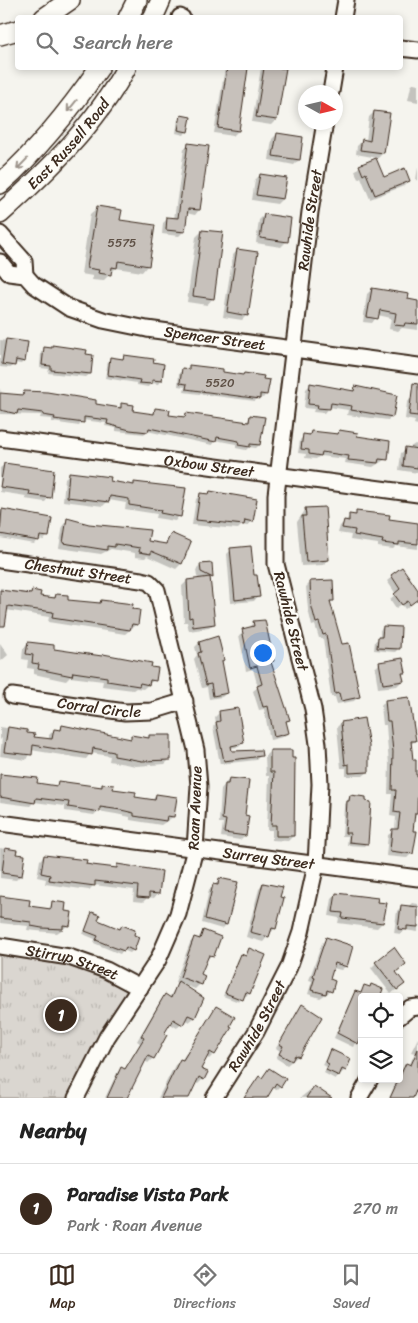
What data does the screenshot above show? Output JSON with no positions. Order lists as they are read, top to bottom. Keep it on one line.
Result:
{"streets":{"main road":["East Russell Road"],"street":["Rawhide Street","Spencer Street","Oxbow Street","Chestnut Street","Corral Circle","Roan Avenue","Surrey Street","Stirrup Street"]},"crossings":[["Rawhide Street","Spencer Street"],["Rawhide Street","Oxbow Street"],["Rawhide Street","Surrey Street"],["Chestnut Street","Roan Avenue"],["Corral Circle","Roan Avenue"],["Roan Avenue","Surrey Street"],["Roan Avenue","Stirrup Street"]],"house_numbers":["5575","5520"],"north":"right","page":{"search":"Search here","pins":"1","heading":"Nearby","list":[{"mark":"1","name":"Paradise Vista Park","note":"Park · Roan Avenue","value":"270 m"}],"nav":["Map","Directions","Saved"]}}
